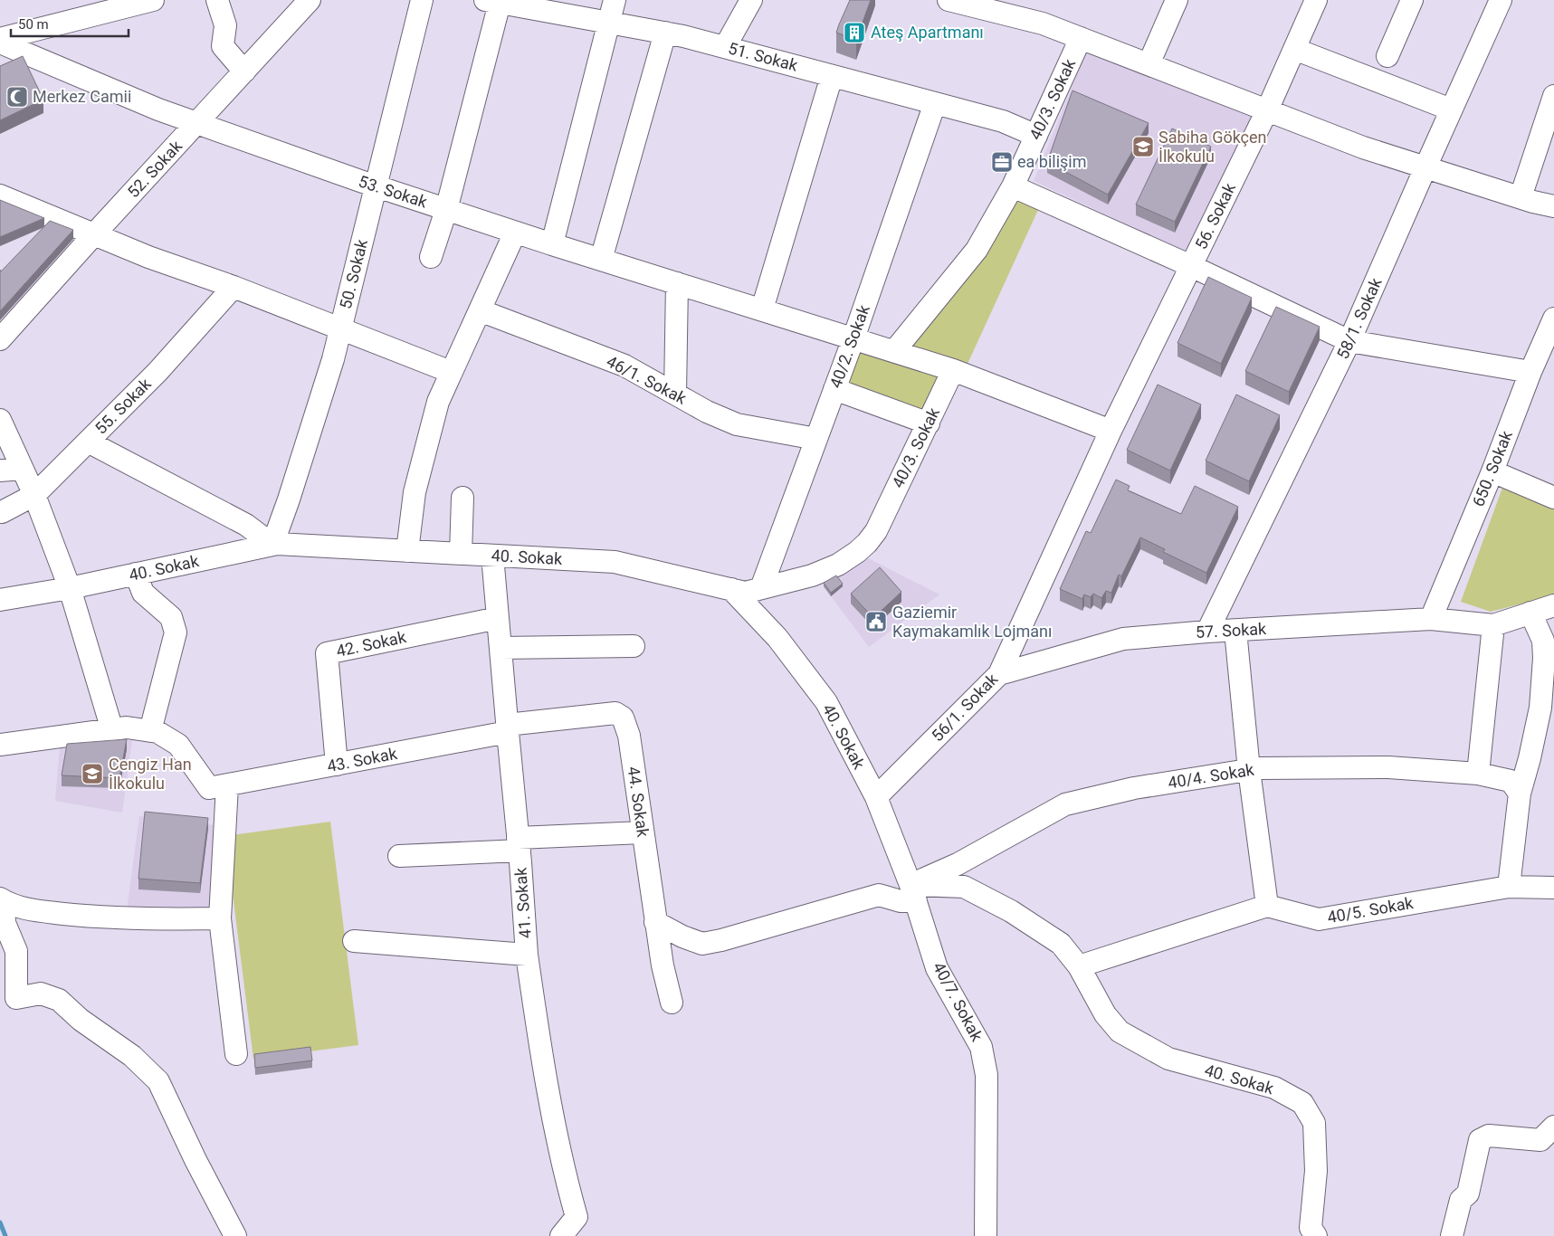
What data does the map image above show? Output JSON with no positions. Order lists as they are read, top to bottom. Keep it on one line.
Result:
{"streets":{"street":["51. Sokak","40/3. Sokak","52. Sokak","53. Sokak","56. Sokak","50. Sokak","58/1. Sokak","40/2. Sokak","46/1. Sokak","55. Sokak","650. Sokak","40. Sokak","57. Sokak","42. Sokak","56/1. Sokak","43. Sokak","40/4. Sokak","44. Sokak","41. Sokak","40/5. Sokak","40/7. Sokak"]},"crossings":[["51. Sokak","40/3. Sokak"],["51. Sokak","40/2. Sokak"],["40/3. Sokak","53. Sokak"],["40/3. Sokak","40/2. Sokak"],["40/3. Sokak","40. Sokak"],["52. Sokak","53. Sokak"],["53. Sokak","50. Sokak"],["53. Sokak","40/2. Sokak"],["56. Sokak","56/1. Sokak"],["50. Sokak","40. Sokak"],["58/1. Sokak","57. Sokak"],["40/2. Sokak","46/1. Sokak"],["650. Sokak","57. Sokak"],["40. Sokak","56/1. Sokak"],["40. Sokak","41. Sokak"],["57. Sokak","56/1. Sokak"],["42. Sokak","43. Sokak"],["42. Sokak","41. Sokak"],["43. Sokak","44. Sokak"],["43. Sokak","41. Sokak"],["40/4. Sokak","40/7. Sokak"],["44. Sokak","41. Sokak"]],"places":{"building":["Ateş Apartmanı"],"mosque":["Merkez Camii"],"school or university":["Sabiha Gökçen İlkokulu","Cengiz Han İlkokulu"],"office":["ea bilişim"],"public building":["Gaziemir Kaymakamlık Lojmanı"]},"scale_bar":"50 m"}
